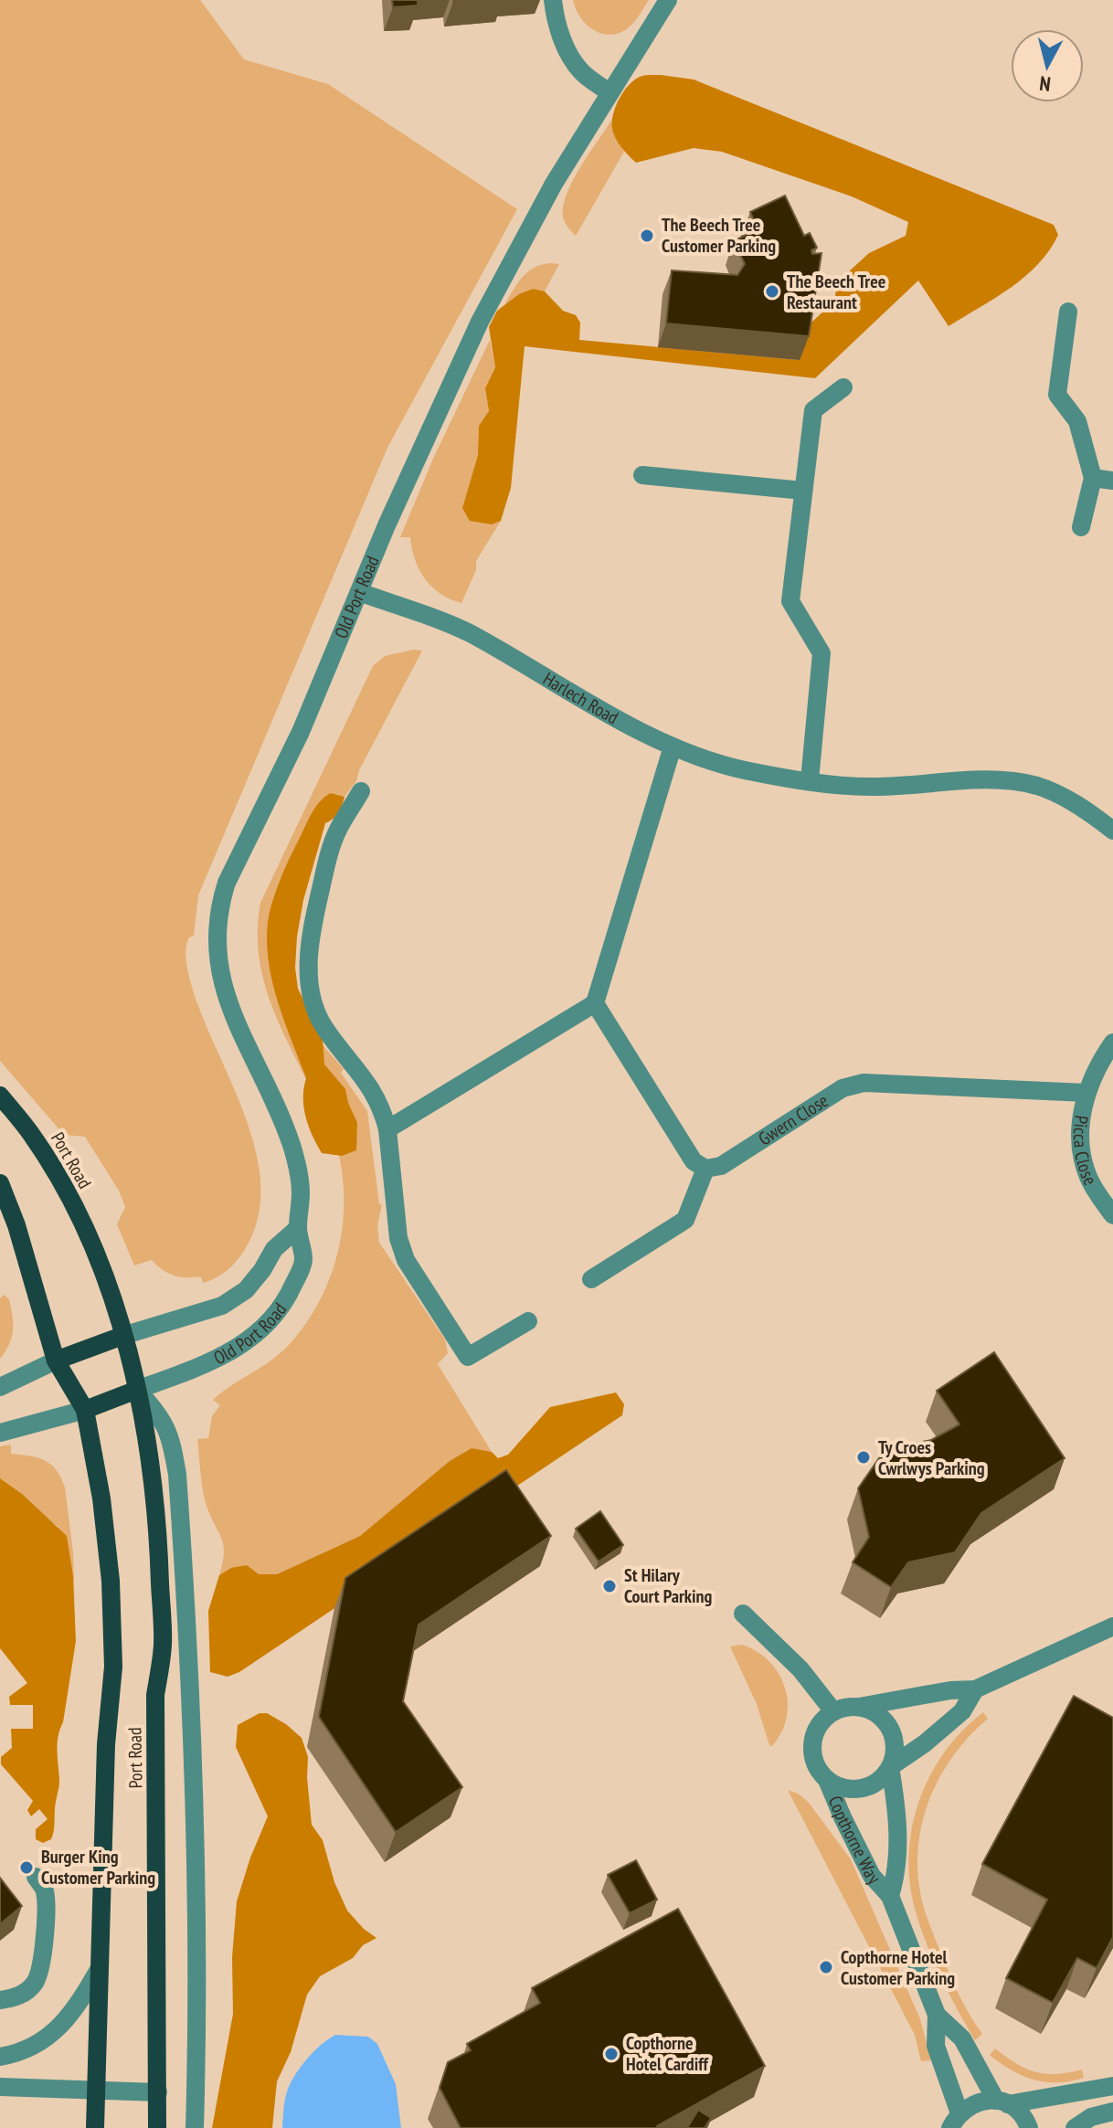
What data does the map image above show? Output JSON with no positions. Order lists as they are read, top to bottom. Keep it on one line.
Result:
{"streets":{"main road":["Port Road"],"street":["Old Port Road","Harlech Road","Gwern Close","Picca Close","Copthorne Way"]},"crossings":[["Old Port Road","Harlech Road"],["Old Port Road","Port Road"],["Gwern Close","Picca Close"]],"places":["The Beech Tree Customer Parking","The Beech Tree Restaurant","Ty Croes Cwrlwys Parking","St Hilary Court Parking","Burger King Customer Parking","Copthorne Hotel Customer Parking","Copthorne Hotel Cardiff"],"north":"bottom"}
